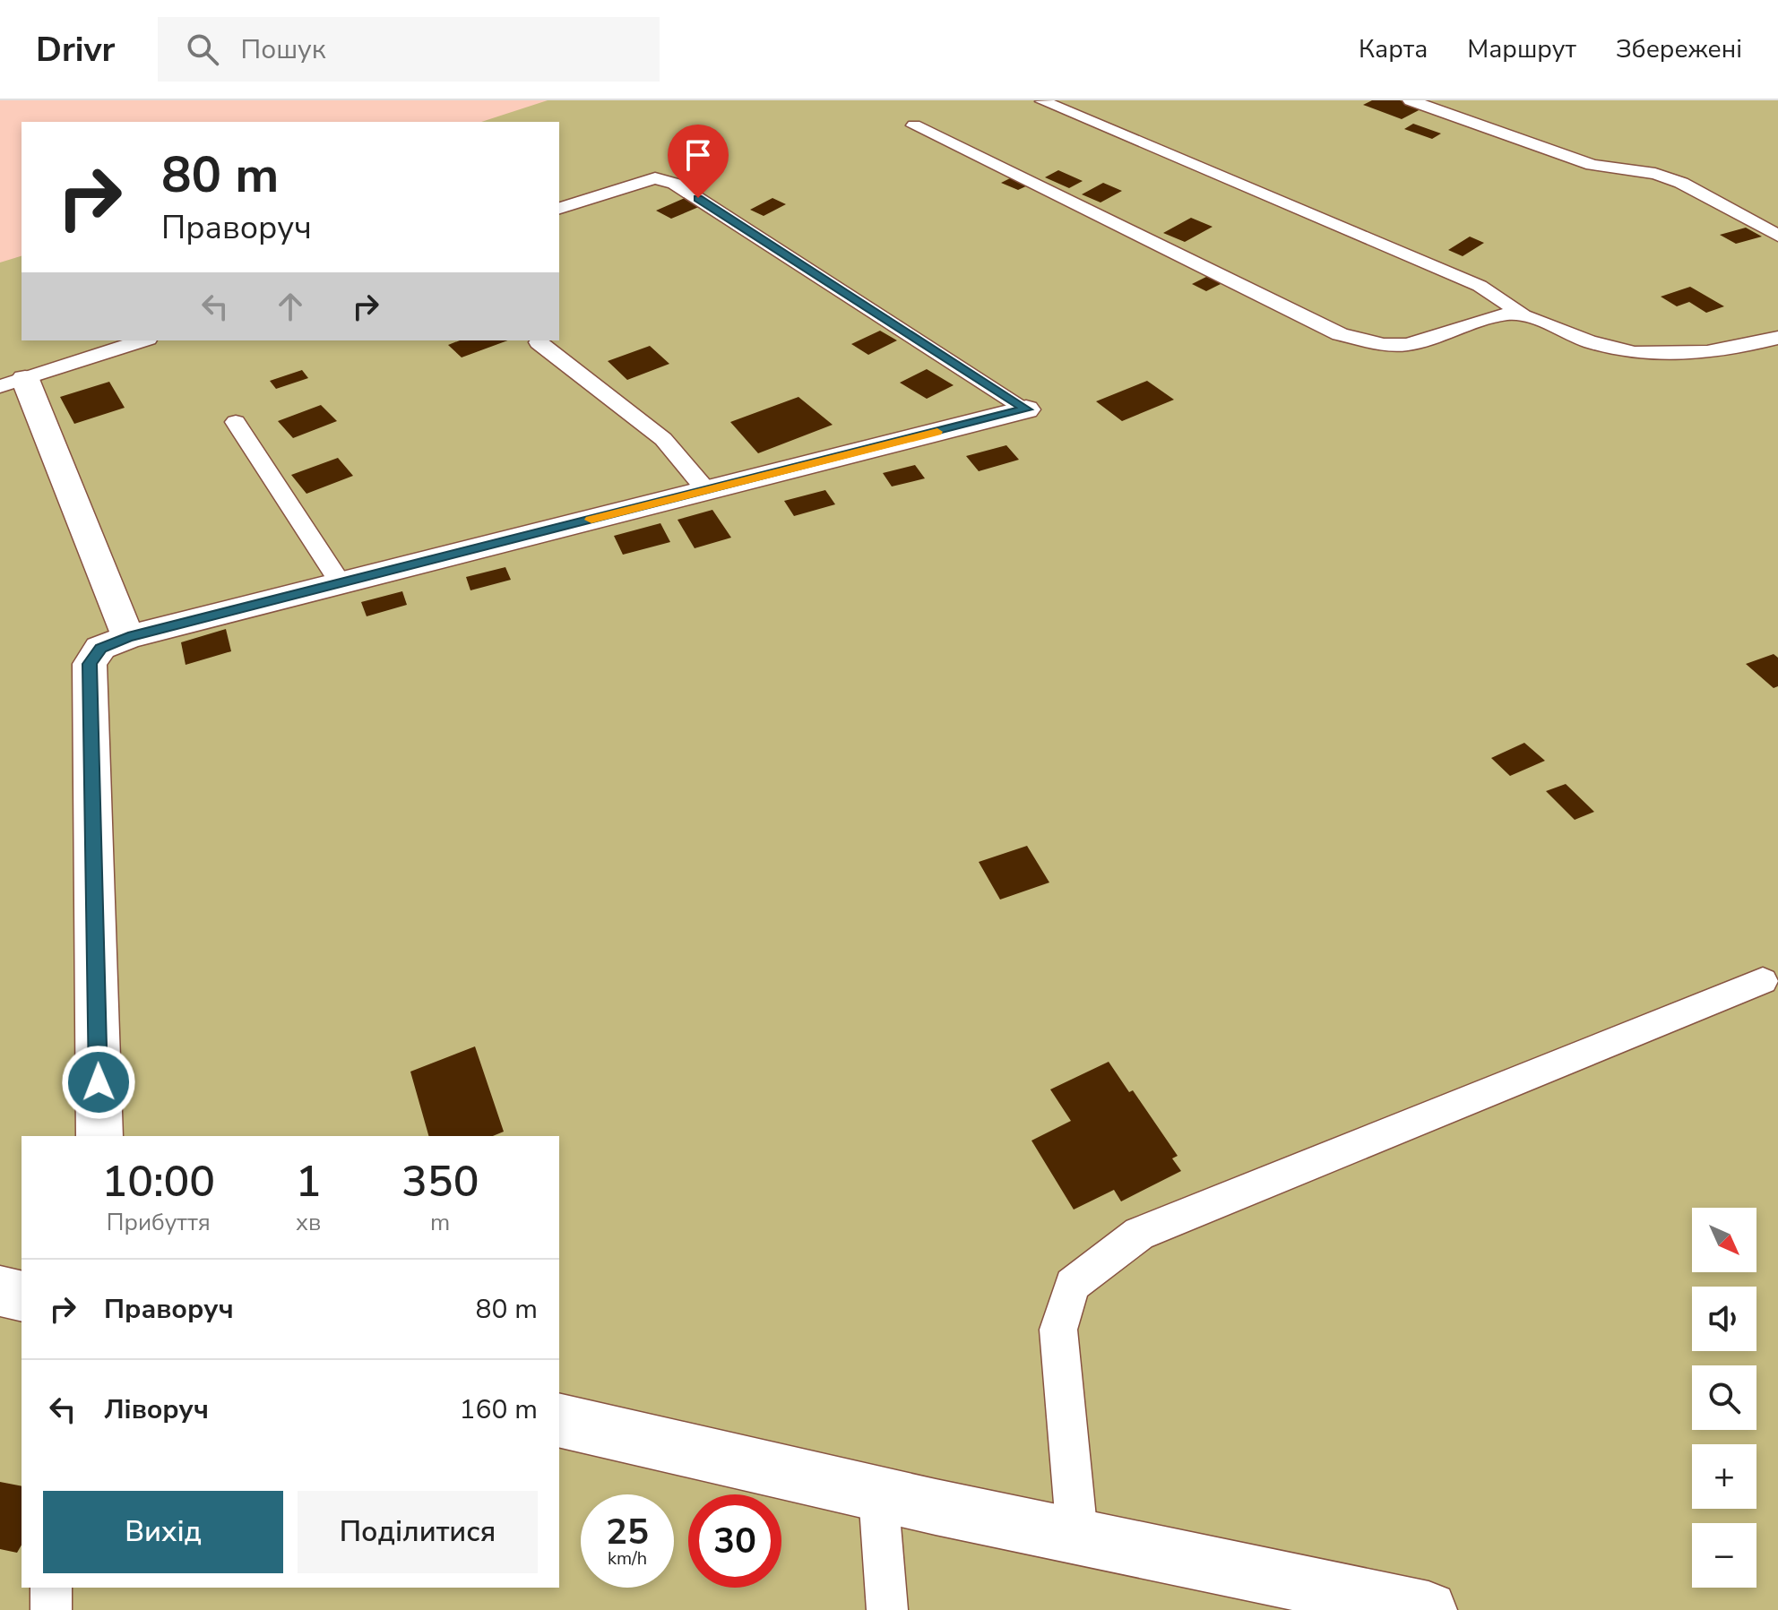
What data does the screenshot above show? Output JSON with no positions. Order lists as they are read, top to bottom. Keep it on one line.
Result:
{"north":"bottom right","page":{"header":"Drivr","search":"Пошук","nav":["Карта","Маршрут","Збережені"],"turn":["80 m","Праворуч"],"eta":["10:00","Прибуття","1","хв","350","m"],"map_buttons":["+","−"],"list":[{"name":"Праворуч","value":"80 m"},{"name":"Ліворуч","value":"160 m"}],"buttons":["Вихід","Поділитися"],"speed":"25 km/h","limit":"30"}}
